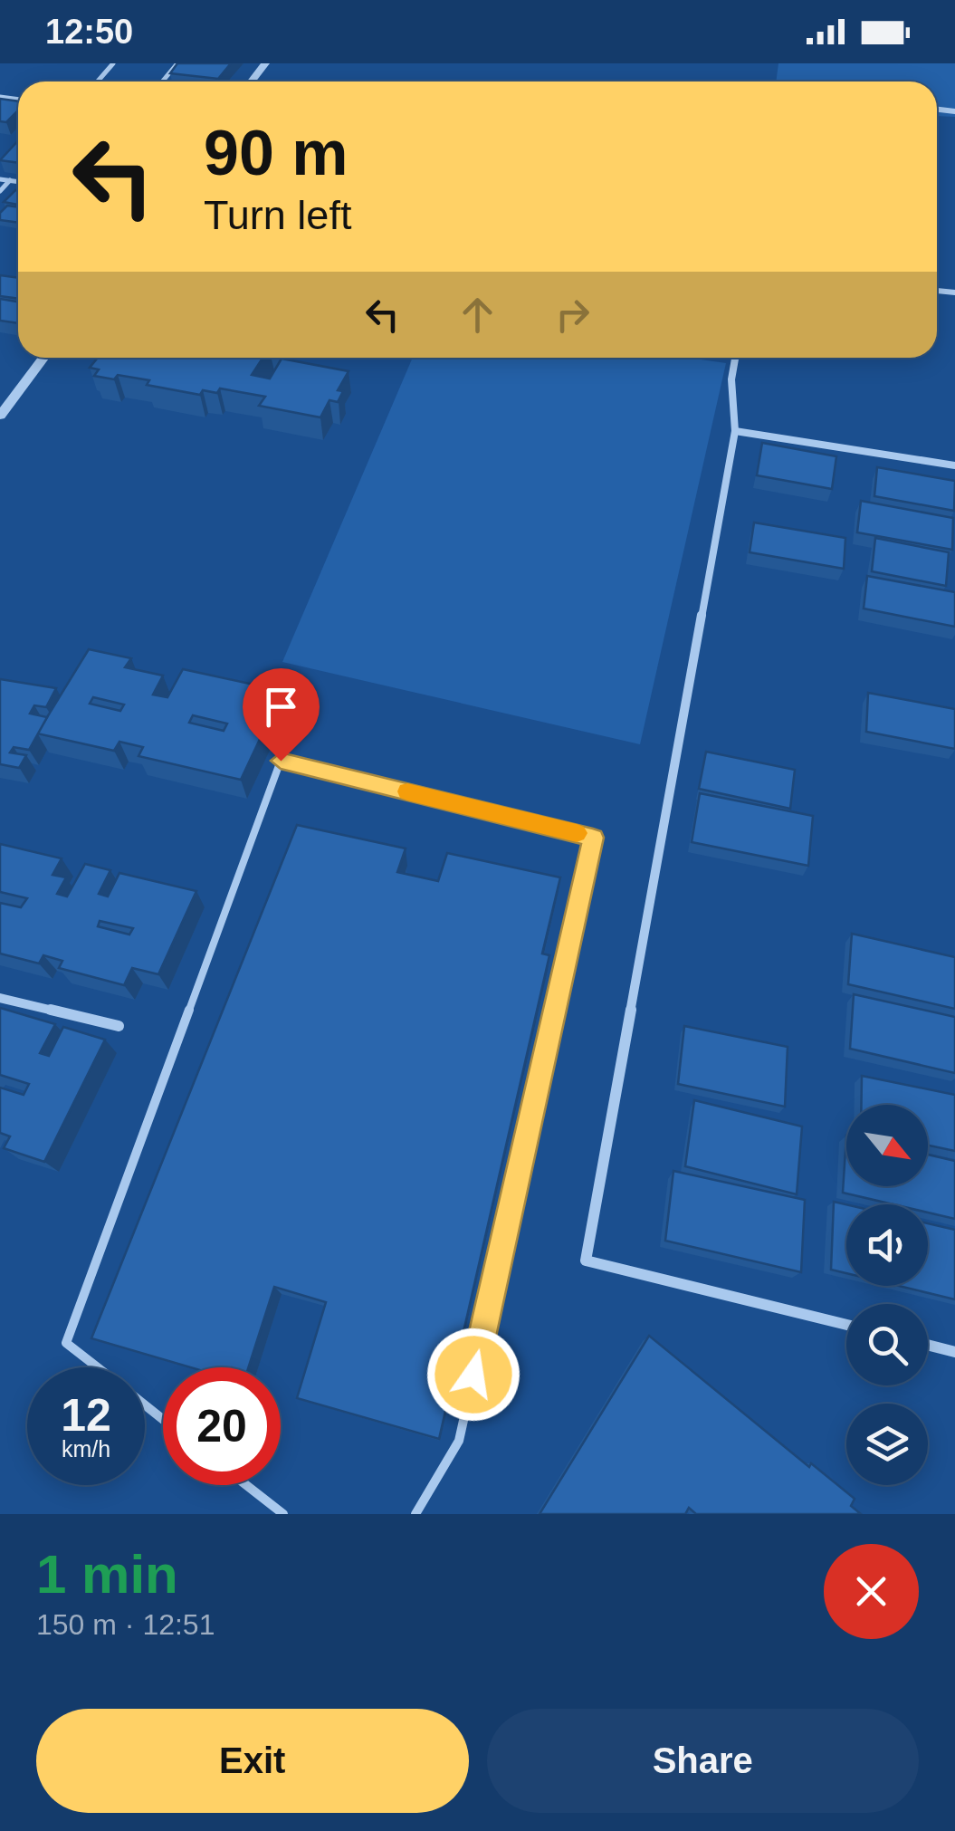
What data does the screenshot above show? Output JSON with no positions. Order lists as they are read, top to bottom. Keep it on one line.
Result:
{"north":"bottom right","page":{"status":"12:50","turn":["90 m","Turn left"],"speed":"12 km/h","limit":"20","heading":["1 min","150 m · 12:51"],"buttons":["Exit","Share"]}}
